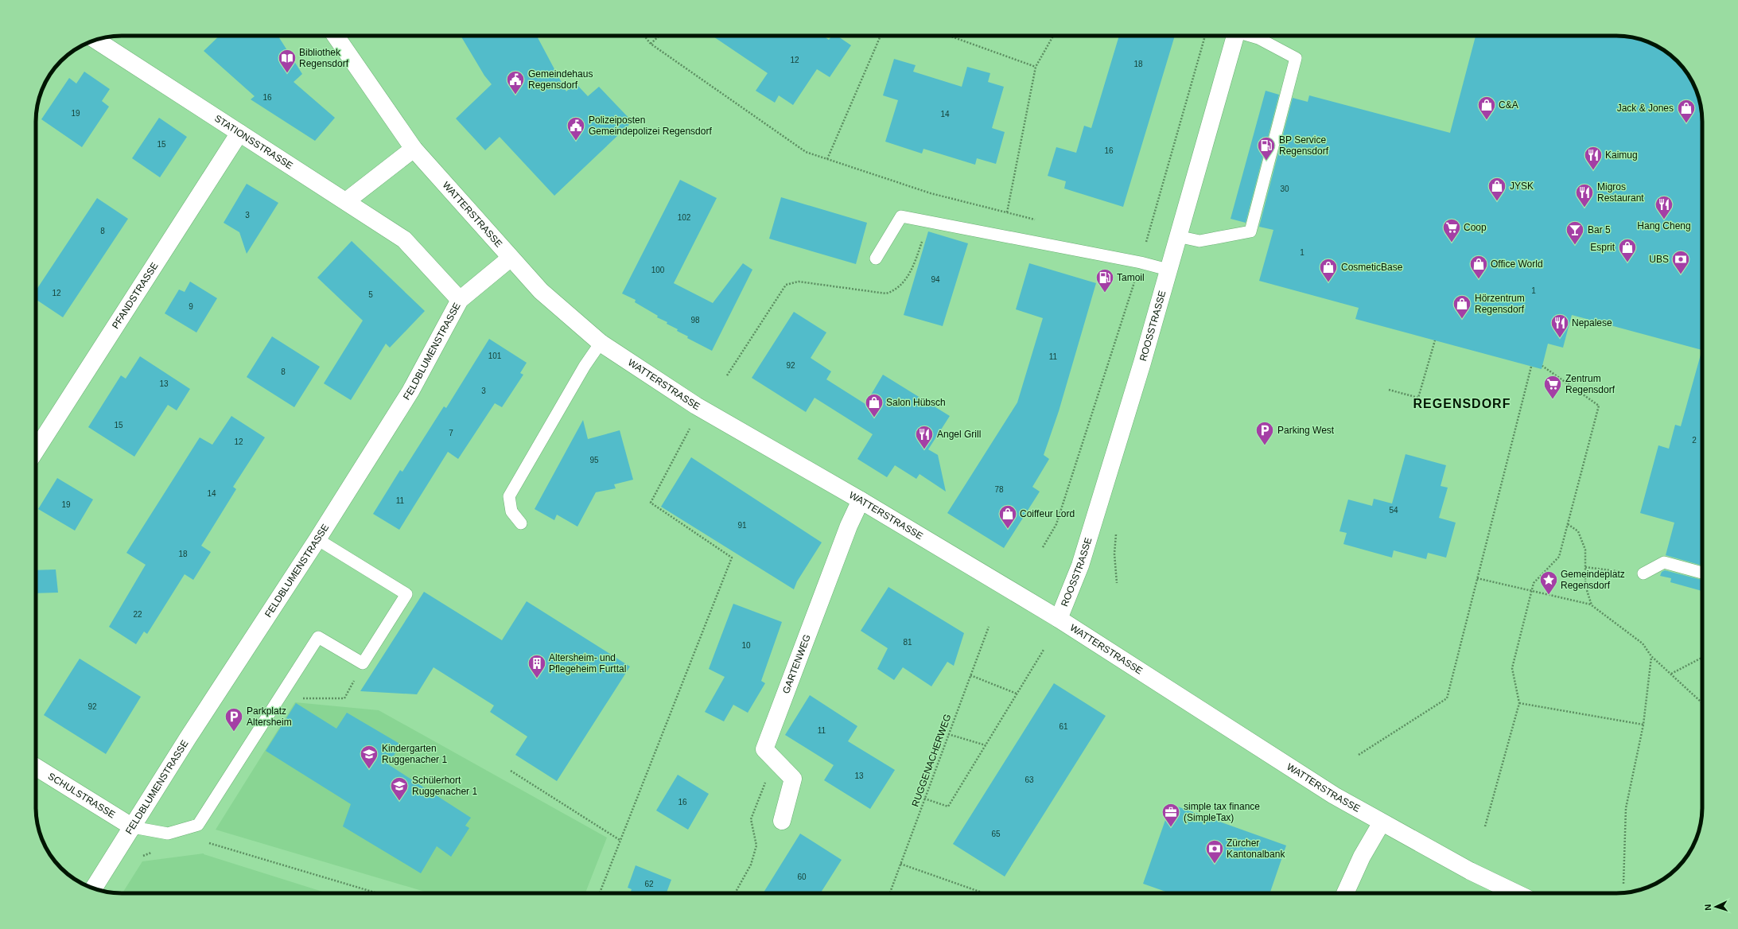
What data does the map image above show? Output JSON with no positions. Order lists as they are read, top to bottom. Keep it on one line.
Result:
{"streets":{"street":["STATIONSSTRASSE","WATTERSTRASSE","PFANDSTRASSE","ROOSSTRASSE","FELDBLUMENSTRASSE","GARTENWEG","SCHULSTRASSE"],"path":["RUGGENACHERWEG"]},"crossings":[["STATIONSSTRASSE","PFANDSTRASSE"],["STATIONSSTRASSE","FELDBLUMENSTRASSE"],["WATTERSTRASSE","ROOSSTRASSE"],["WATTERSTRASSE","FELDBLUMENSTRASSE"],["WATTERSTRASSE","GARTENWEG"],["FELDBLUMENSTRASSE","SCHULSTRASSE"]],"districts":["REGENSDORF"],"places":{"library":["Bibliothek Regensdorf"],"public building":["Gemeindehaus Regensdorf","Polizeiposten Gemeindepolizei Regensdorf"],"shop":["C&A","Jack & Jones","JYSK","Esprit","Office World","CosmeticBase","Hörzentrum Regensdorf","Salon Hübsch","Coiffeur Lord"],"fuel station":["BP Service Regensdorf","Tamoil"],"restaurant":["Kaimug","Migros Restaurant","Hang Cheng","Nepalese","Angel Grill"],"supermarket":["Coop","Zentrum Regensdorf"],"bar":["Bar 5"],"bank":["UBS","Zürcher Kantonalbank"],"parking":["Parking West","Parkplatz Altersheim"],"place":["Gemeindeplatz Regensdorf"],"building":["Altersheim- und Pflegeheim Furttal"],"school or university":["Kindergarten Ruggenacher 1","Schülerhort Ruggenacher 1"],"office":["simple tax finance (SimpleTax)"]},"house_numbers":["12","18","16","19","14","15","16","30","3","102","8","1","100","94","1","12","5","9","98","101","11","92","8","13","3","15","7","2","12","95","78","14","11","19","54","91","18","22","81","10","92","61","11","13","63","16","65","60","62"],"north":"left"}
